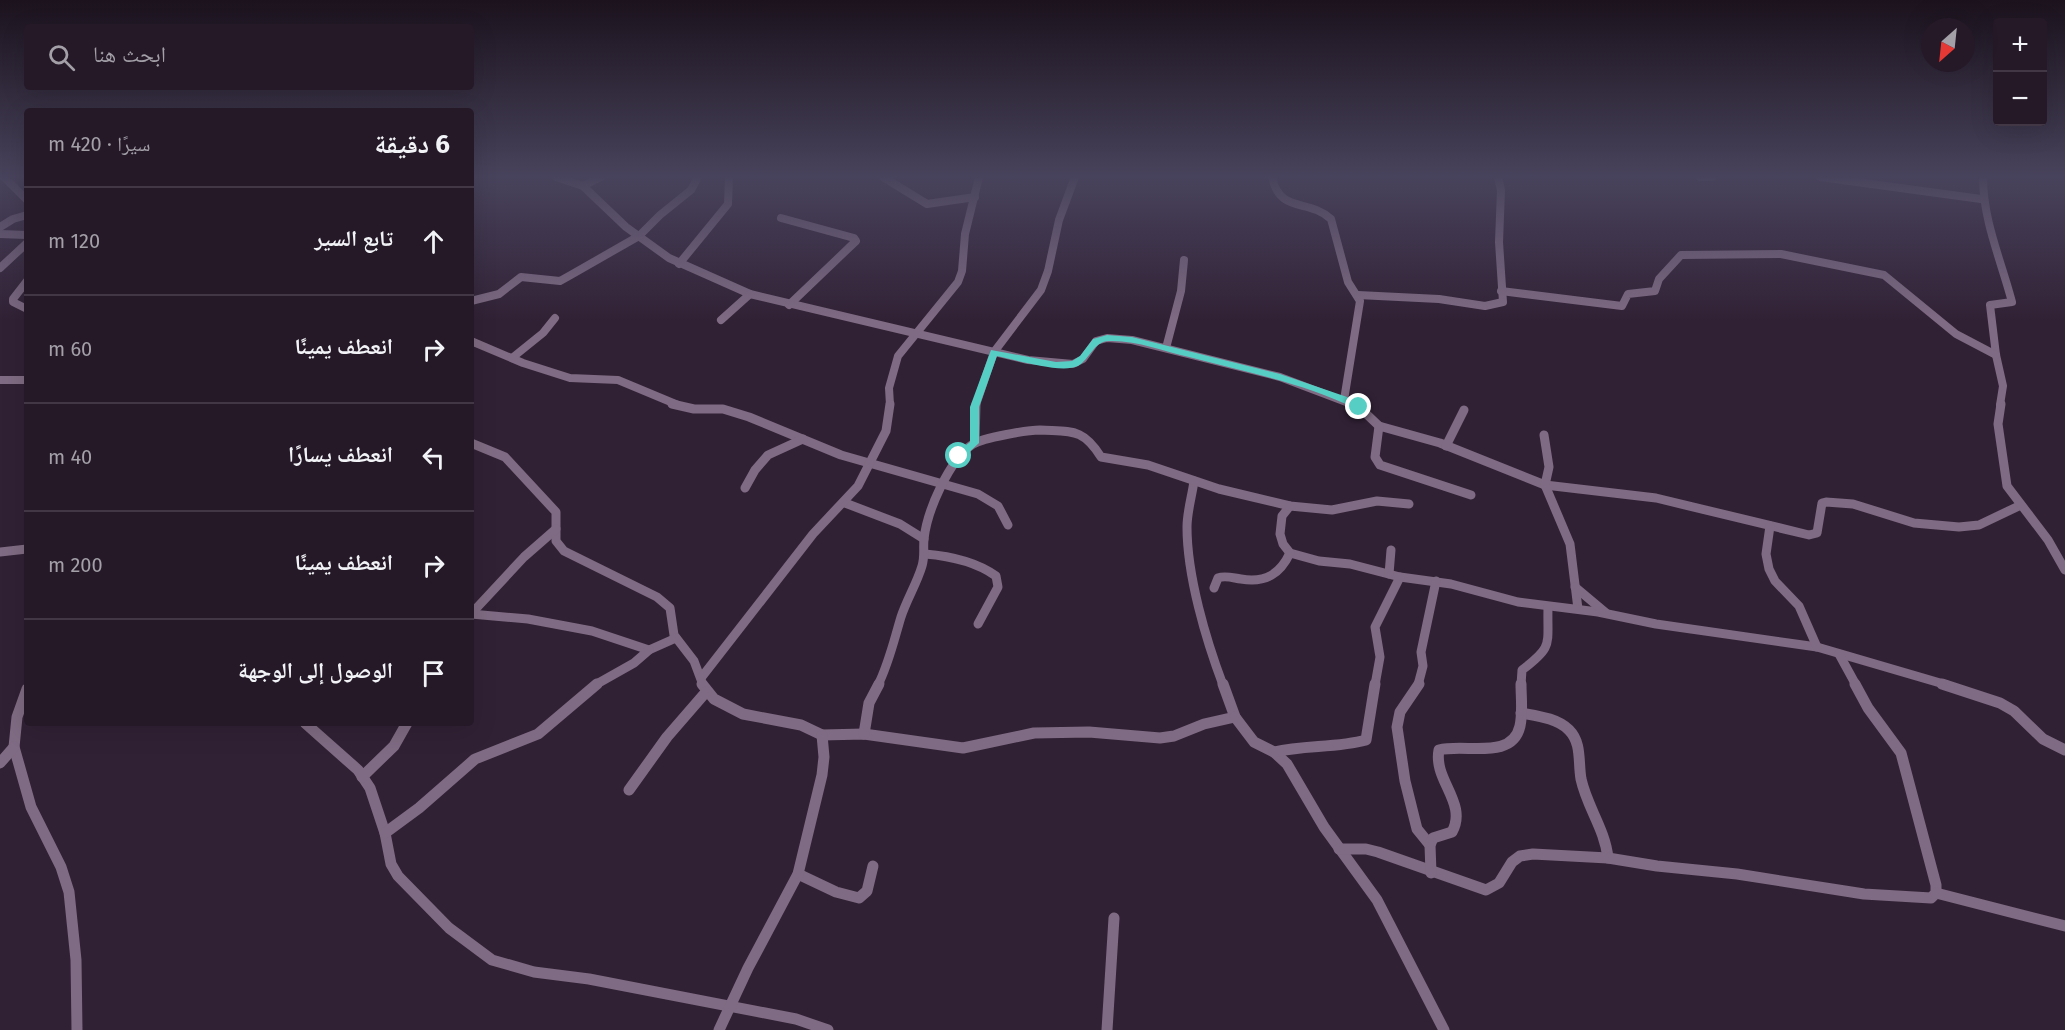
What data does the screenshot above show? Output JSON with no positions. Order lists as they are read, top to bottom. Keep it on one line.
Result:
{"north":"bottom left","page":{"map_buttons":["+","−"],"search":"ابحث هنا","heading":["6 دقيقة","سيرًا · 420 m"],"list":[["تابع السير","120 m"],["انعطف يمينًا","60 m"],["انعطف يسارًا","40 m"],["انعطف يمينًا","200 m"],"الوصول إلى الوجهة"]}}
